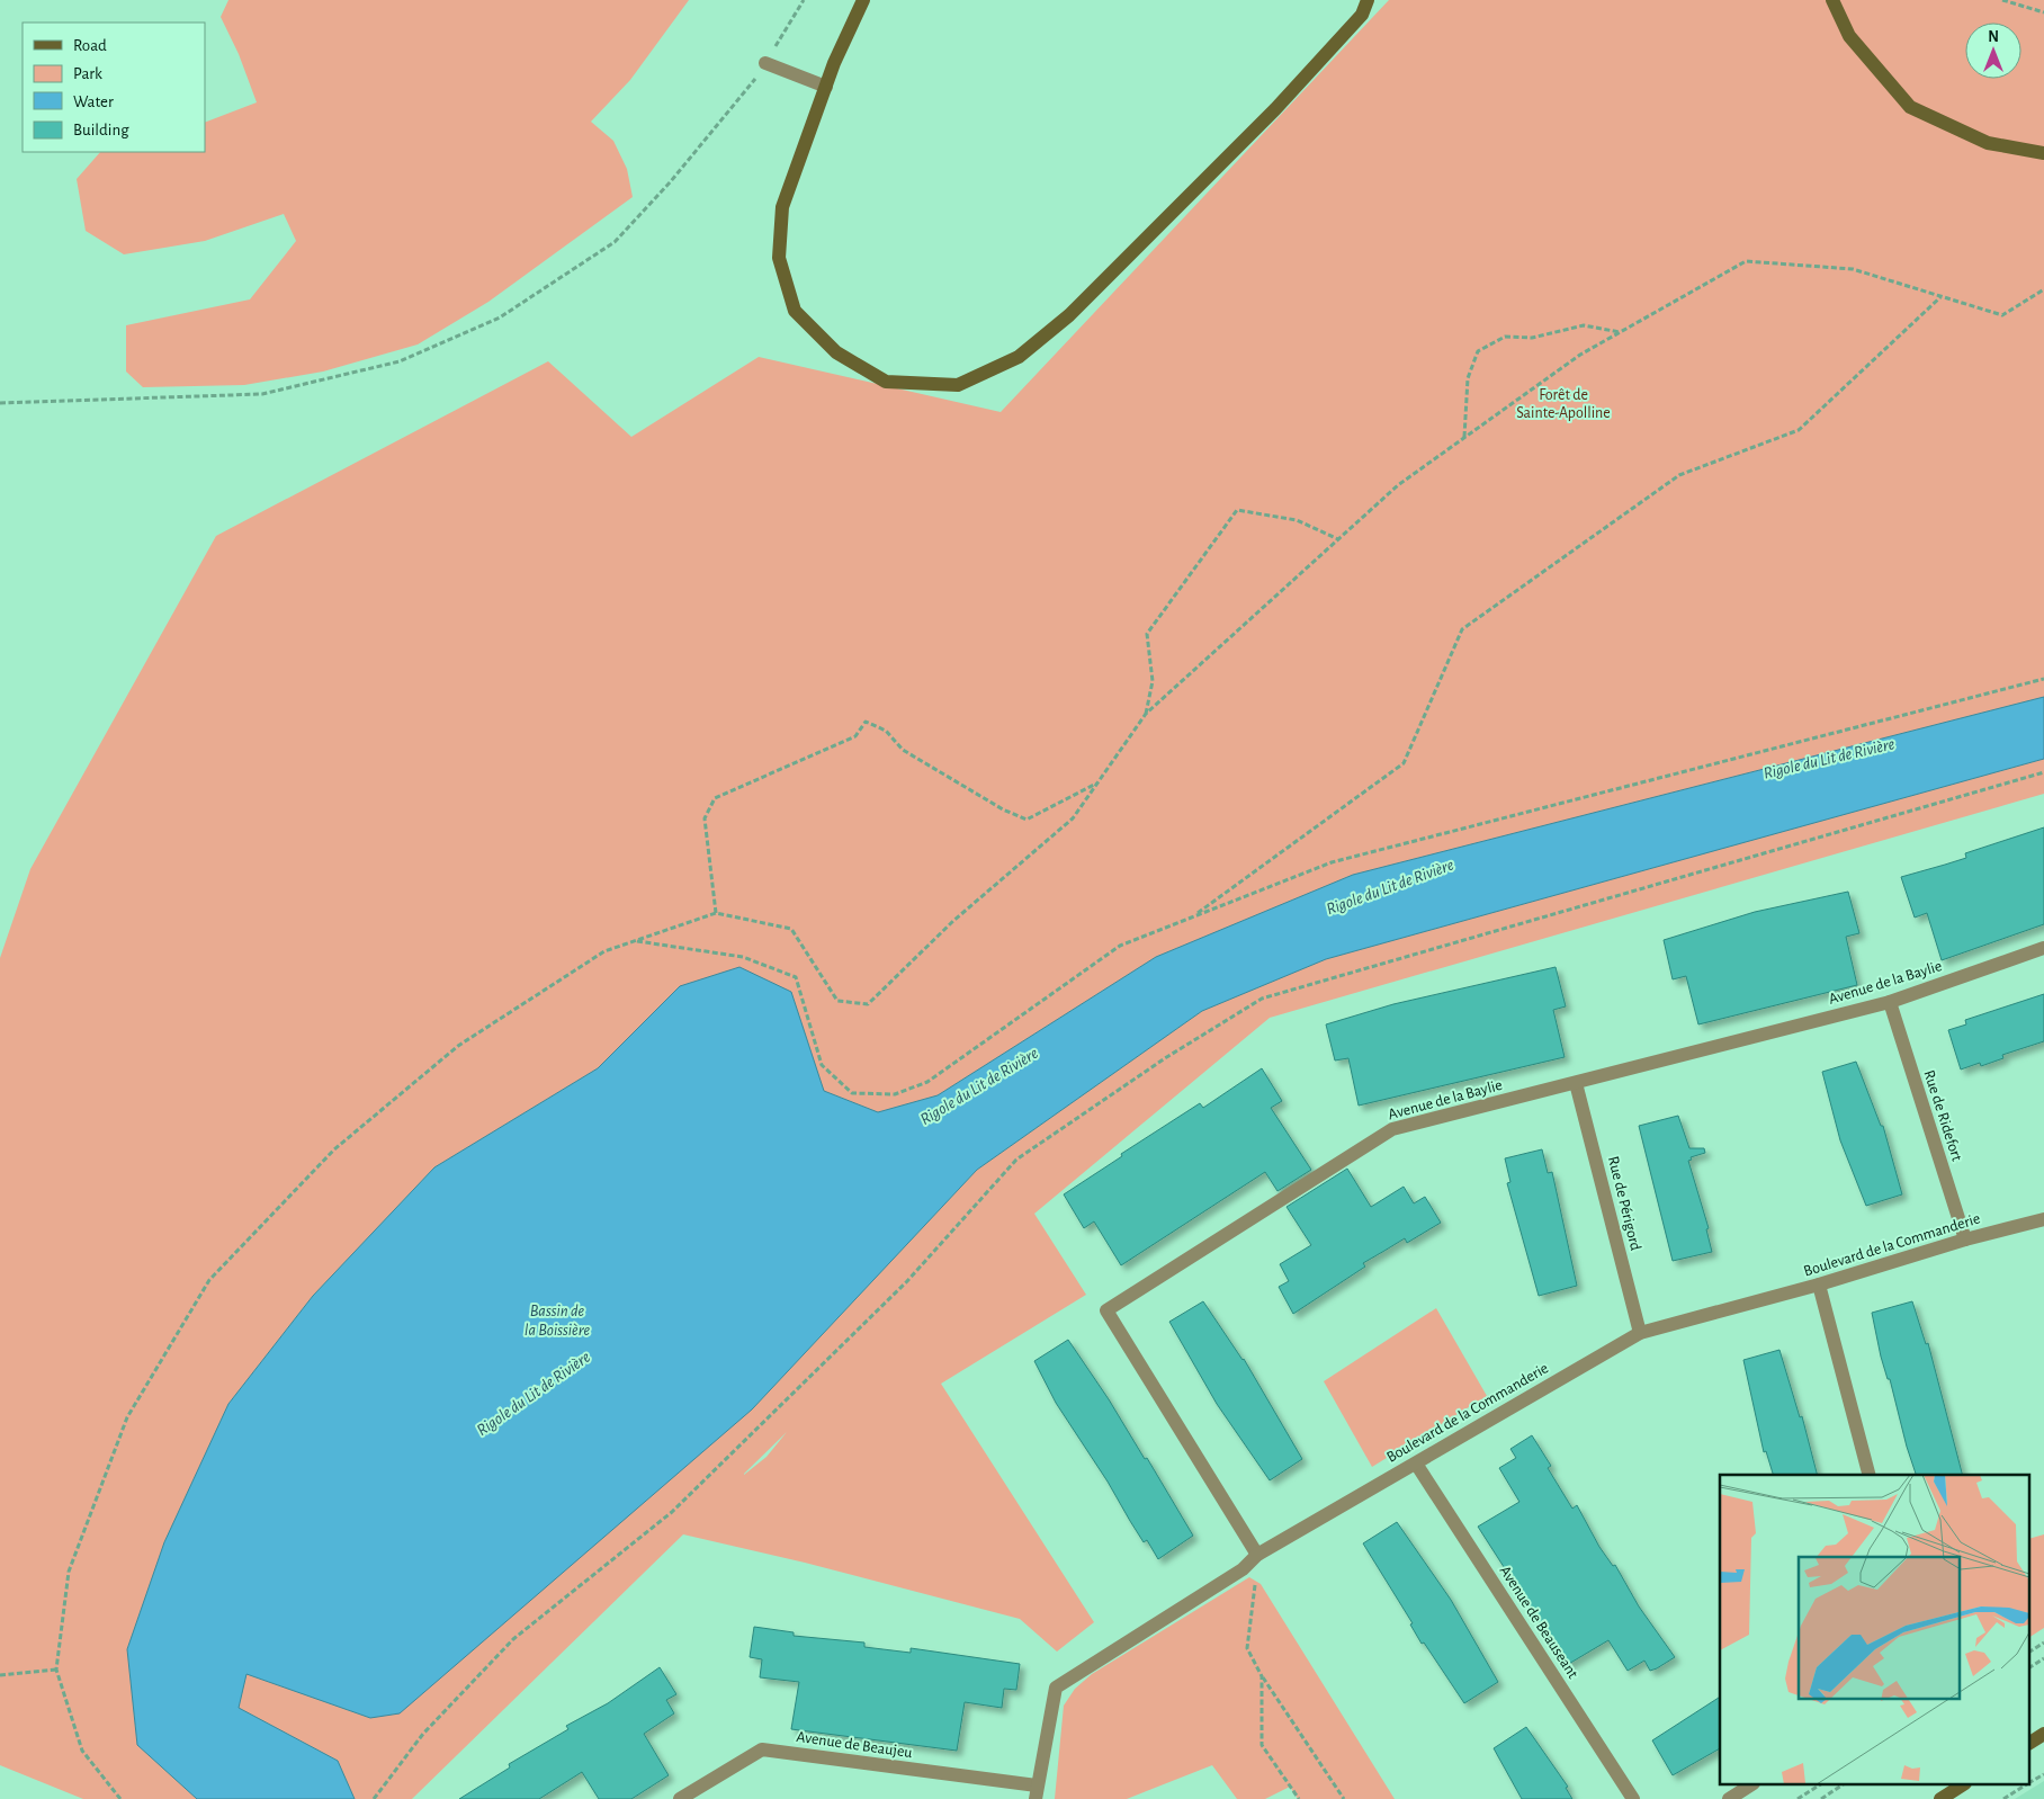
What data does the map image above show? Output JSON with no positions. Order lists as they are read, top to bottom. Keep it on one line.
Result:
{"streets":{"street":["Avenue de la Baylie","Rue de Ridefort","Rue de Périgord","Boulevard de la Commanderie","Avenue de Beauseant","Avenue de Beaujeu"]},"crossings":[["Avenue de la Baylie","Rue de Ridefort"],["Avenue de la Baylie","Rue de Périgord"],["Avenue de la Baylie","Boulevard de la Commanderie"],["Rue de Ridefort","Boulevard de la Commanderie"],["Rue de Périgord","Boulevard de la Commanderie"],["Boulevard de la Commanderie","Avenue de Beauseant"],["Boulevard de la Commanderie","Avenue de Beaujeu"]],"water":["Rigole du Lit de Rivière","Bassin de la Boissière"],"parks":["Forêt de Sainte-Apolline"],"legend":["Road","Park","Water","Building"],"north":"top"}
